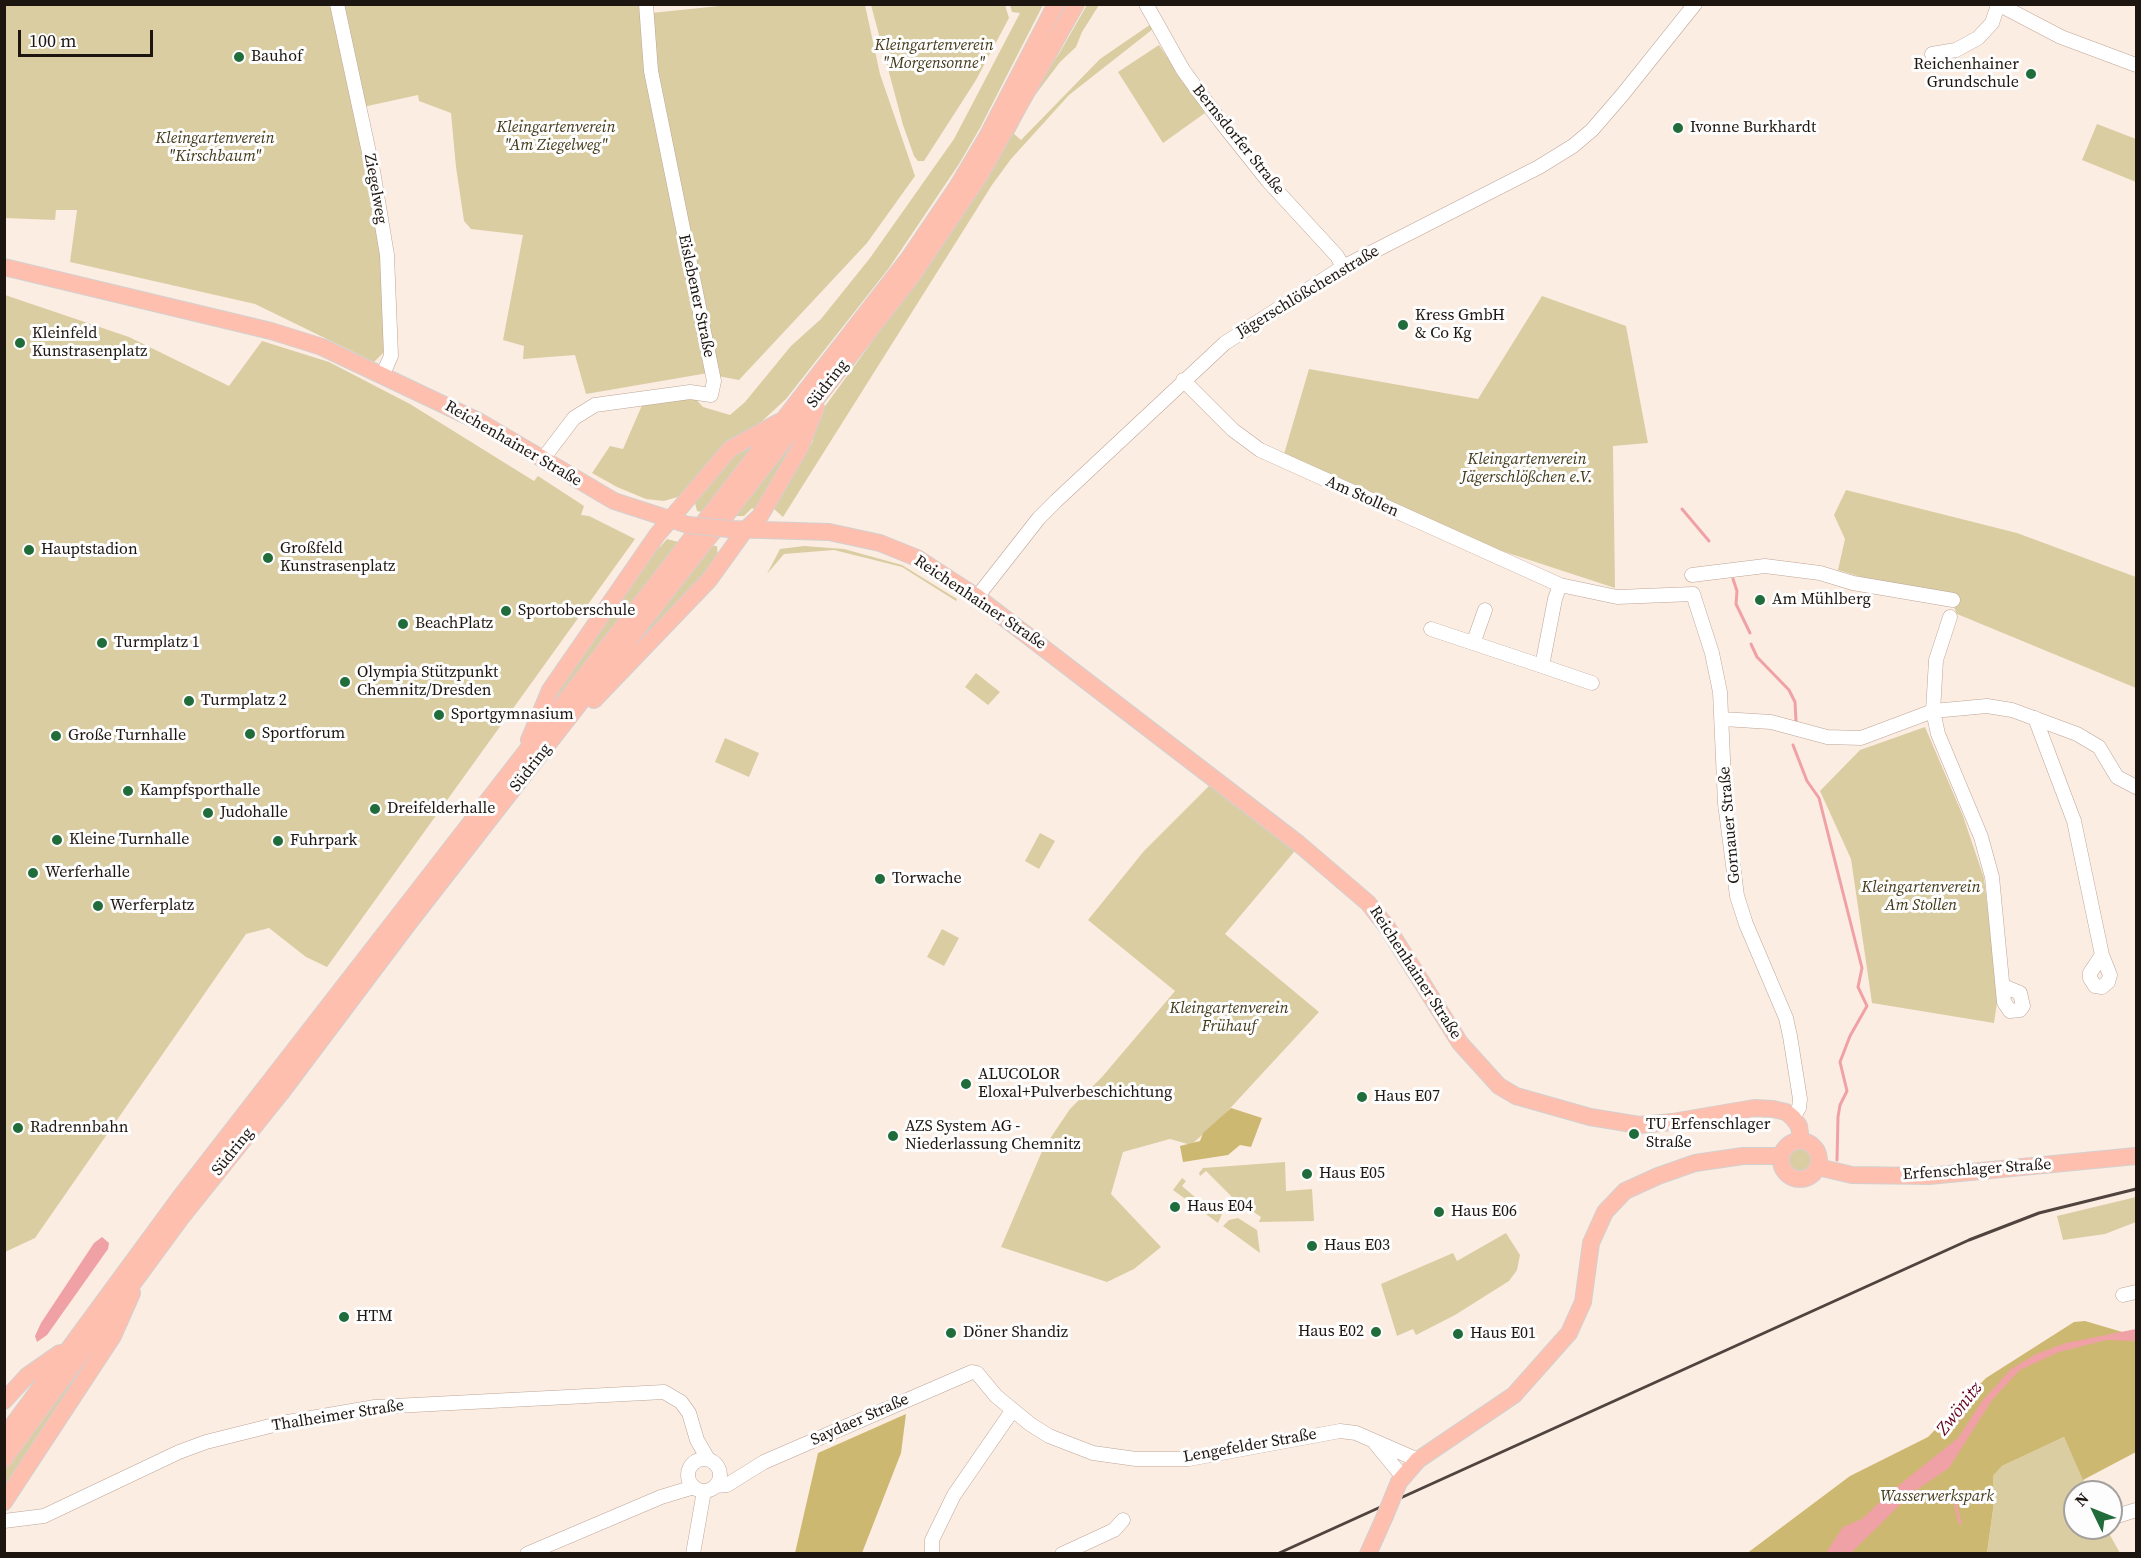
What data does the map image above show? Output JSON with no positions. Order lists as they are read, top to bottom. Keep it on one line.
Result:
{"streets":{"main road":["Südring","Reichenhainer Straße","Erfenschlager Straße"],"street":["Bernsdorfer Straße","Ziegelweg","Jägerschlößchenstraße","Eislebener Straße","Am Stollen","Gornauer Straße","Thalheimer Straße","Saydaer Straße","Lengefelder Straße"]},"crossings":[["Bernsdorfer Straße","Jägerschlößchenstraße"],["Ziegelweg","Reichenhainer Straße"],["Jägerschlößchenstraße","Reichenhainer Straße"],["Jägerschlößchenstraße","Am Stollen"],["Eislebener Straße","Reichenhainer Straße"],["Reichenhainer Straße","Gornauer Straße"],["Am Stollen","Gornauer Straße"],["Saydaer Straße","Lengefelder Straße"]],"water":["Zwönitz"],"parks":["Kleingartenverein \"Morgensonne\"","Kleingartenverein \"Am Ziegelweg\"","Kleingartenverein \"Kirschbaum\"","Kleingartenverein Jägerschlößchen e.V.","Kleingartenverein Am Stollen","Kleingartenverein Frühauf","Wasserwerkspark"],"places":["Bauhof","Reichenhainer Grundschule","Ivonne Burkhardt","Kress GmbH & Co Kg","Kleinfeld Kunstrasenplatz","Hauptstadion","Großfeld Kunstrasenplatz","Am Mühlberg","Sportoberschule","BeachPlatz","Turmplatz 1","Olympia Stützpunkt Chemnitz/Dresden","Turmplatz 2","Sportgymnasium","Sportforum","Große Turnhalle","Kampfsporthalle","Dreifelderhalle","Judohalle","Kleine Turnhalle","Fuhrpark","Werferhalle","Torwache","Werferplatz","ALUCOLOR Eloxal+Pulverbeschichtung","Haus E07","Radrennbahn","TU Erfenschlager Straße","AZS System AG - Niederlassung Chemnitz","Haus E05","Haus E04","Haus E06","Haus E03","HTM","Haus E02","Döner Shandiz","Haus E01"],"scale_bar":"100 m","north":"top left"}
